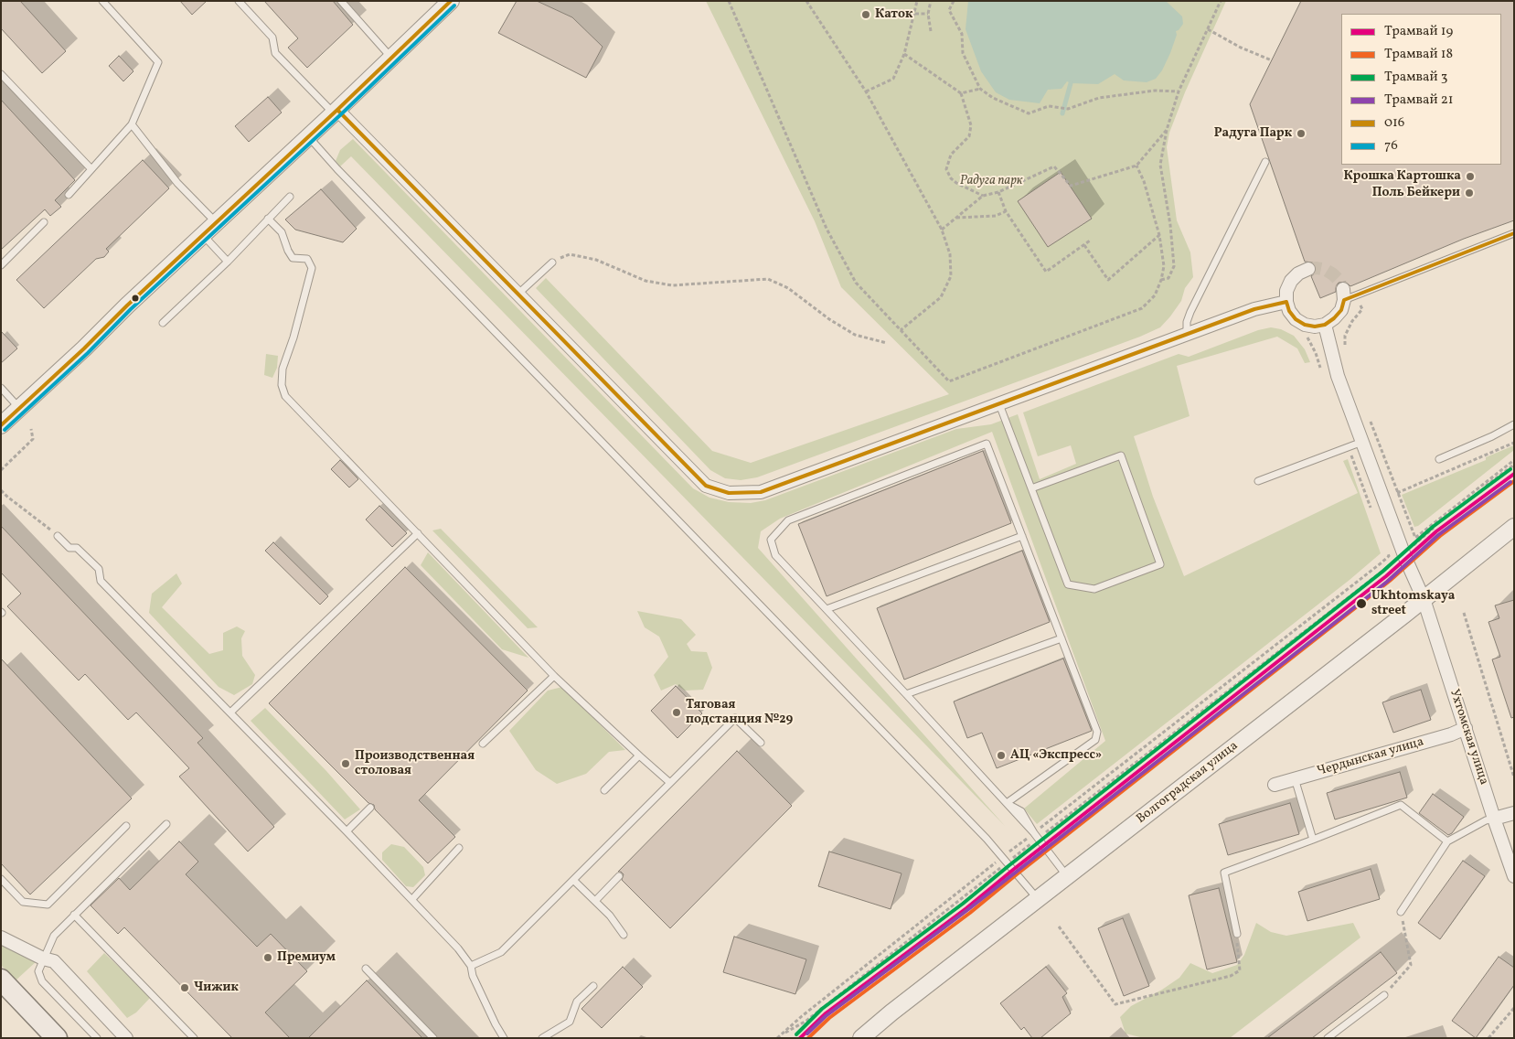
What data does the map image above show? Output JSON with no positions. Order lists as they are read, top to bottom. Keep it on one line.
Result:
{"streets":{"street":["Ухтомская улица","Чердынская улица","Волгоградская улица"]},"crossings":[["Ухтомская улица","Чердынская улица"],["Ухтомская улица","Волгоградская улица"]],"parks":["Радуга парк"],"places":["Каток","Радуга Парк","Крошка Картошка","Поль Бейкери","Ukhtomskaya street","Тяговая подстанция №29","АЦ «Экспресс»","Производственная столовая","Премиум","Чижик"],"lines":["transit line 016","transit line 76","tram line 3","tram line 19","tram line 18","tram line 21"],"legend":["Трамвай 19","Трамвай 18","Трамвай 3","Трамвай 21","016","76"]}
